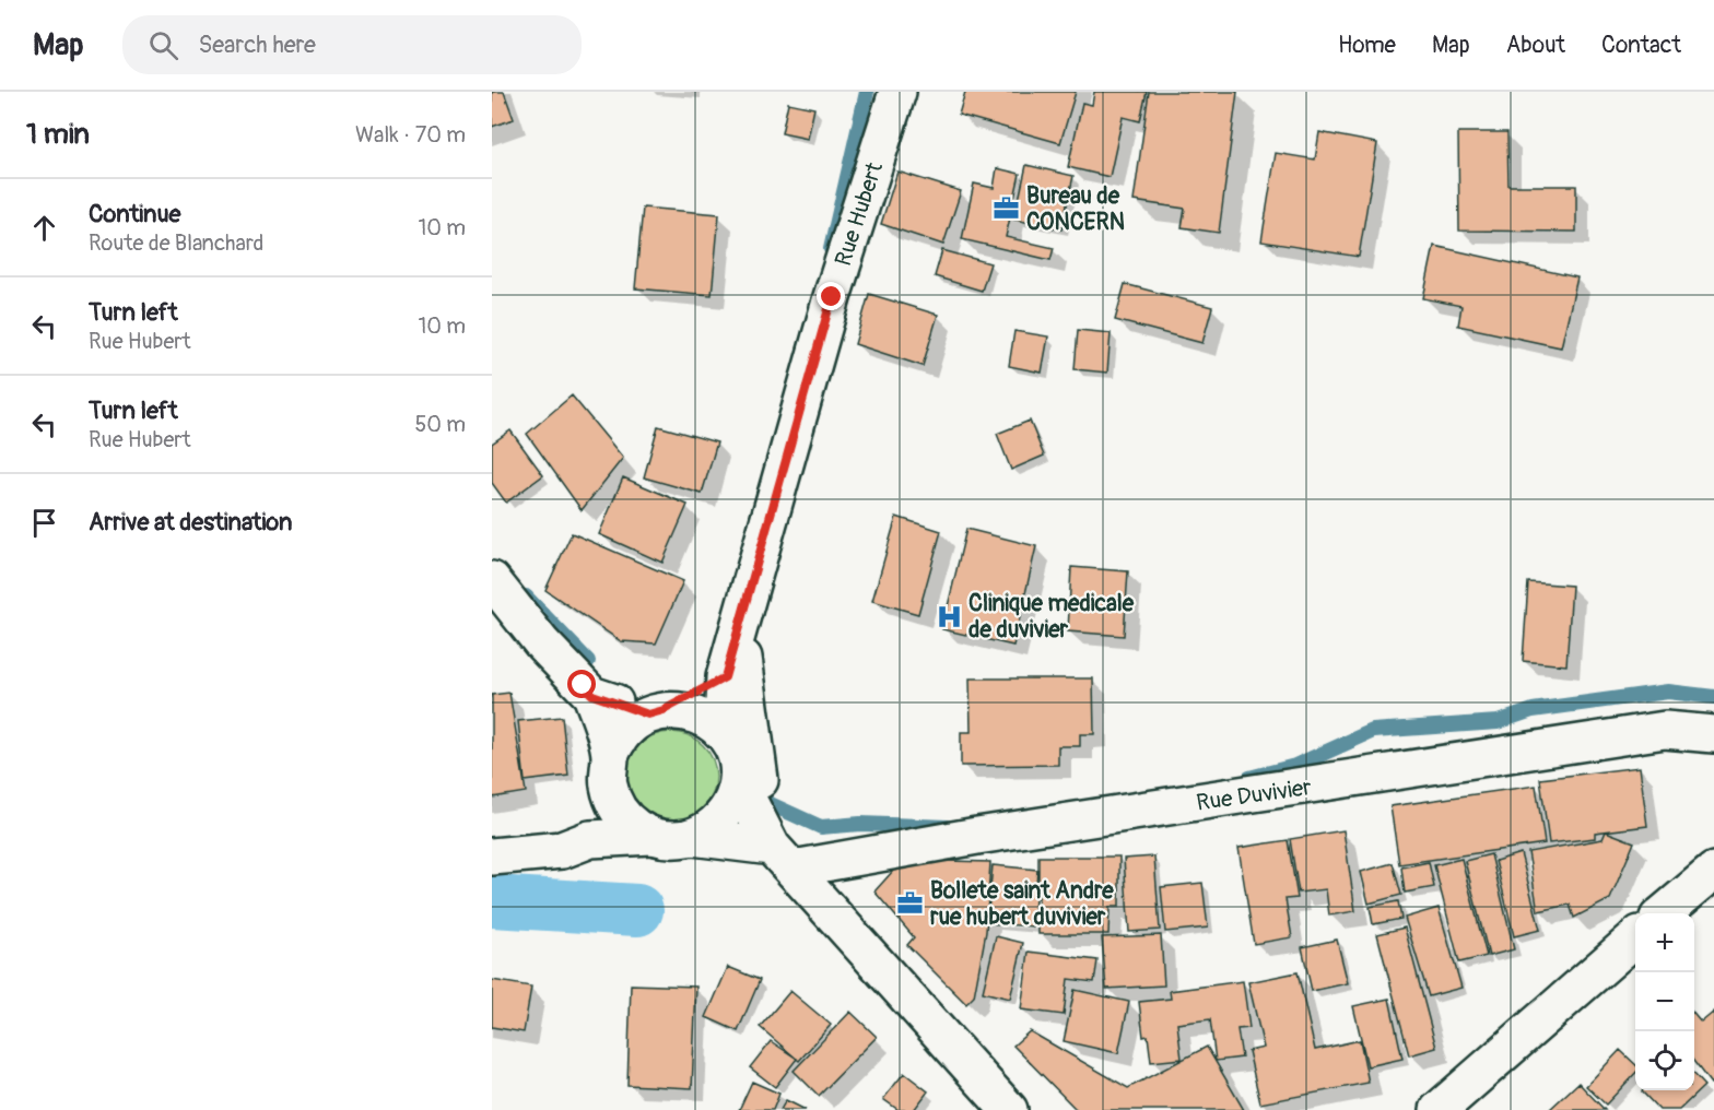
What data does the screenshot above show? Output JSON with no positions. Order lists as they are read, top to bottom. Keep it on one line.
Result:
{"streets":{"street":["Rue Hubert","Rue Duvivier"]},"crossings":[["Rue Hubert","Rue Duvivier"]],"places":{"office":["Bureau de CONCERN","Bollete saint Andre rue hubert duvivier"],"hospital":["Clinique medicale de duvivier"]},"page":{"header":"Map","search":"Search here","nav":["Home","Map","About","Contact"],"heading":["1 min","Walk · 70 m"],"list":[["Continue","Route de Blanchard","10 m"],["Turn left","Rue Hubert","10 m"],["Turn left","Rue Hubert","50 m"],"Arrive at destination"],"map_buttons":["+","−"]}}
